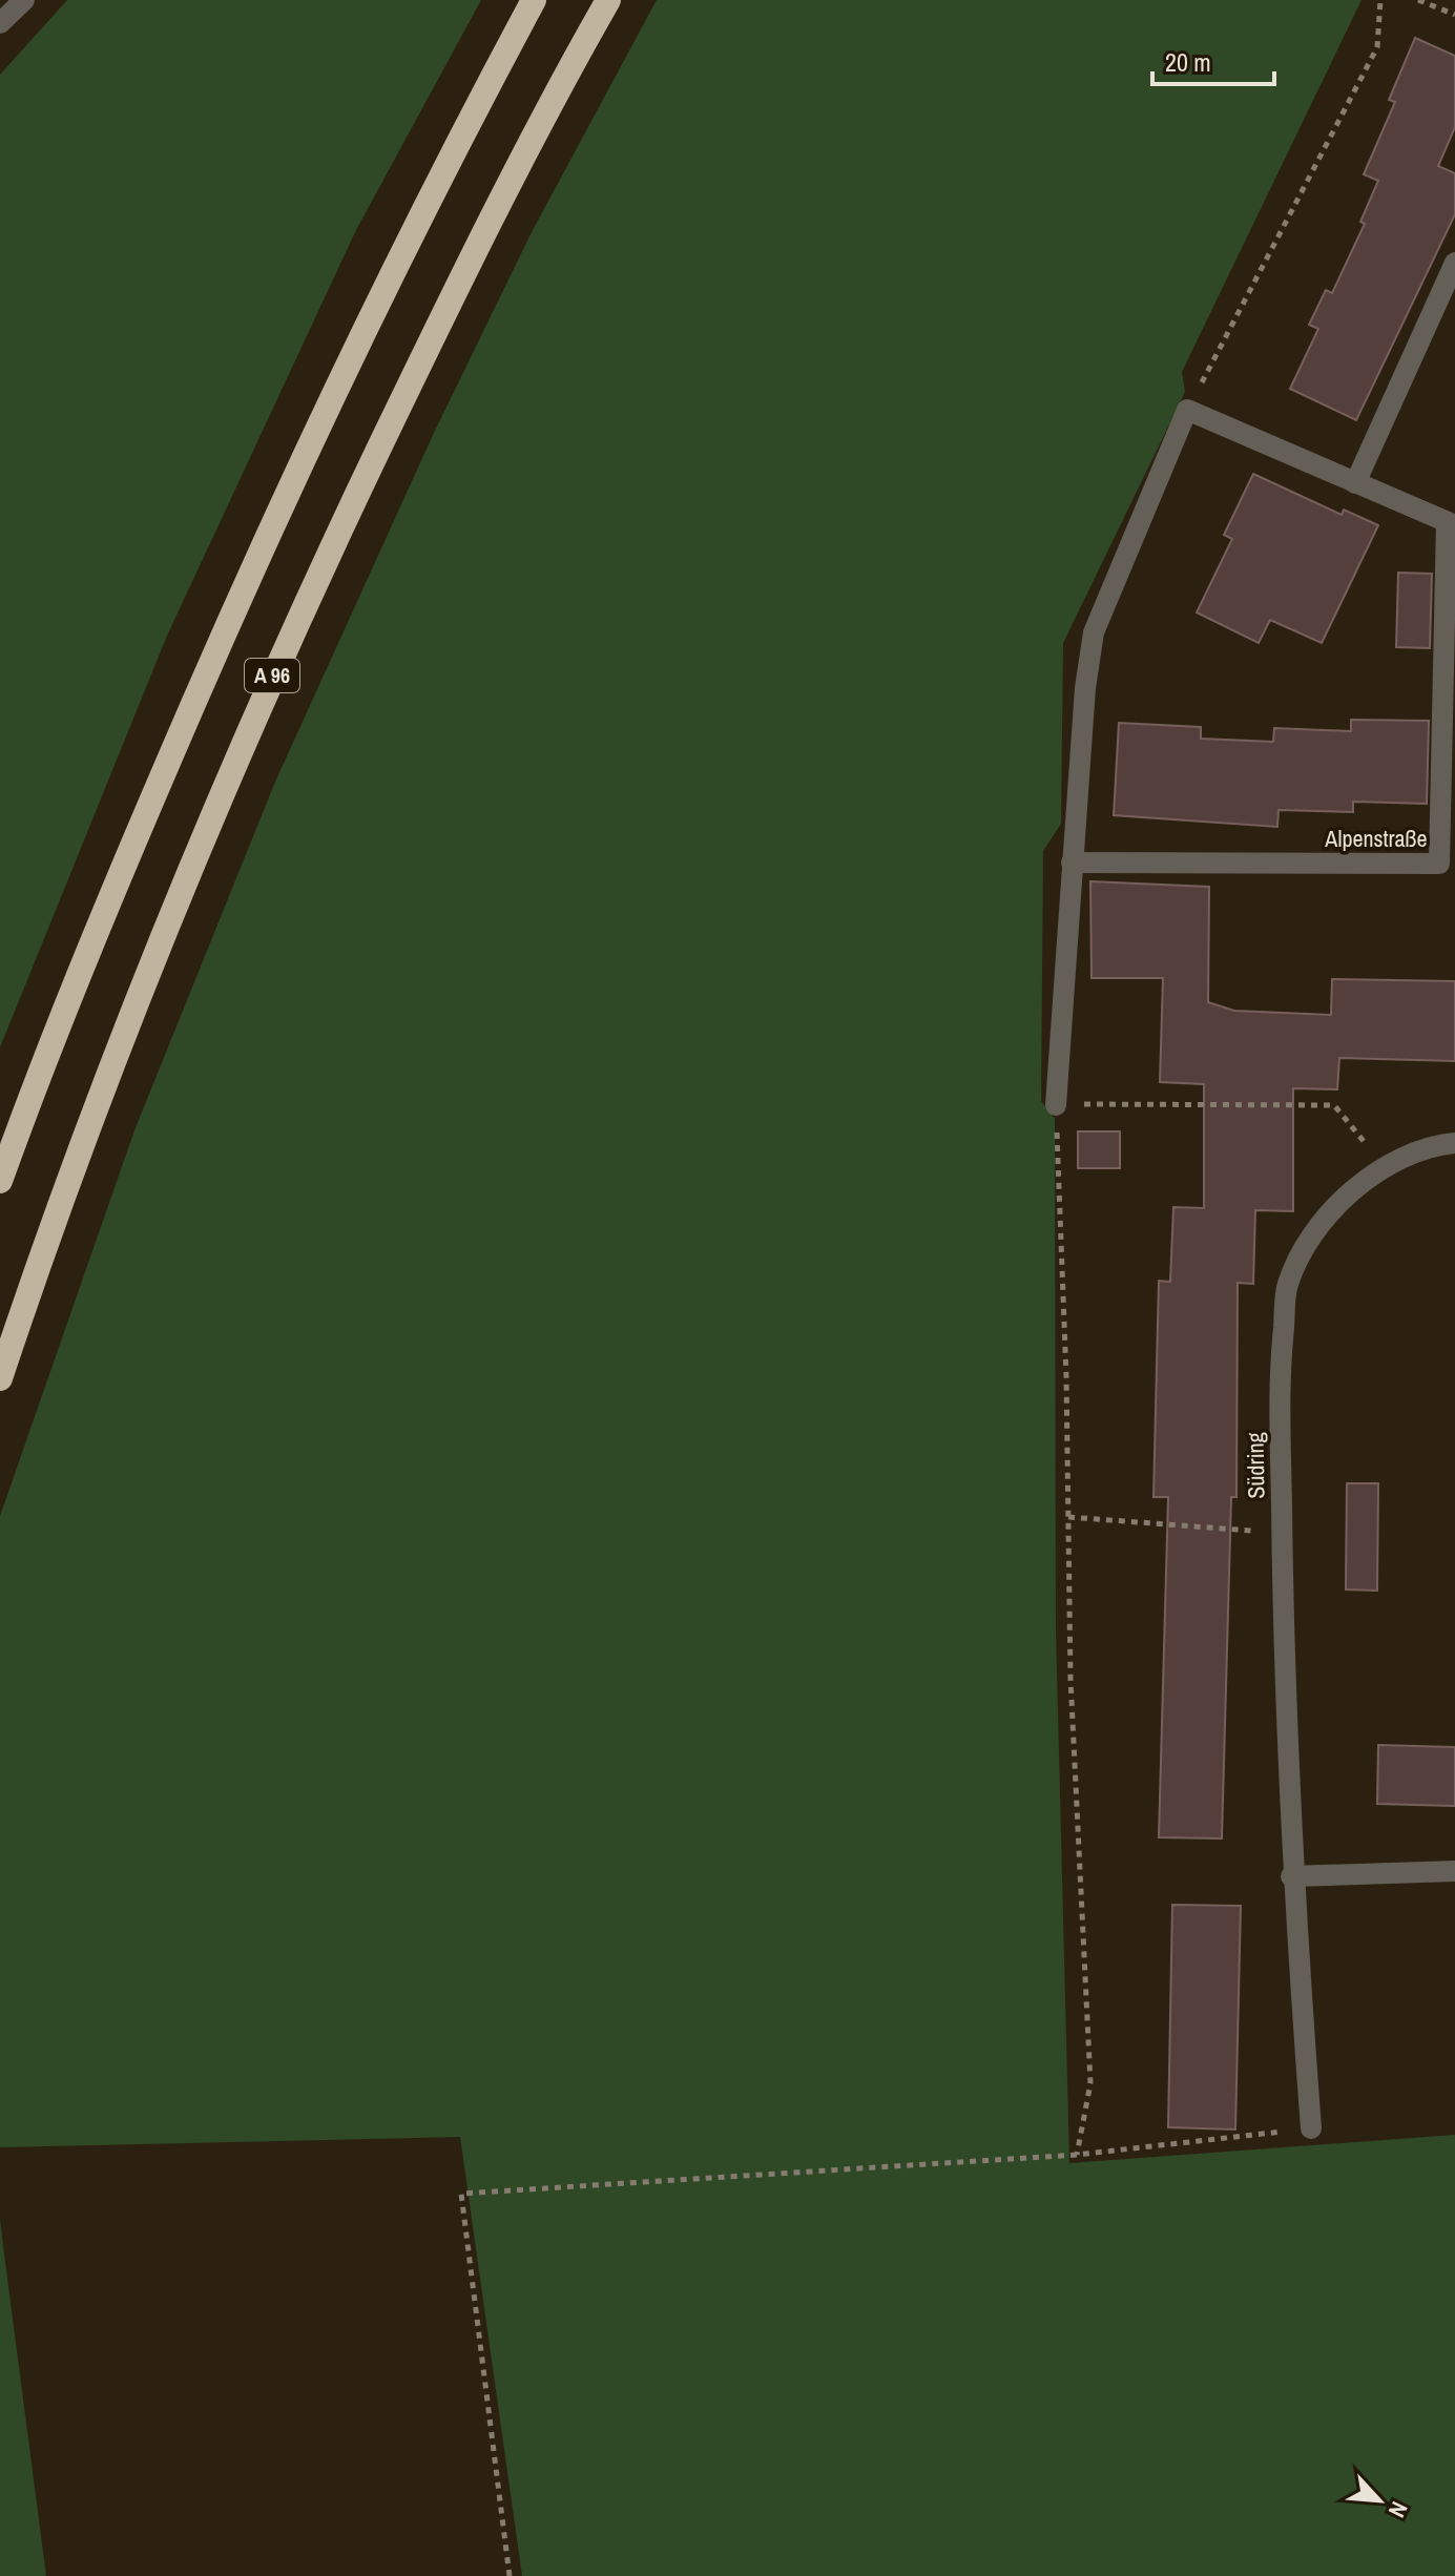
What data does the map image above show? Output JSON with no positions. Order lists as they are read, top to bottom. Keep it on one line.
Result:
{"streets":{"highway":["A 96"],"street":["Alpenstraße","Südring"]},"scale_bar":"20 m","north":"bottom right"}
